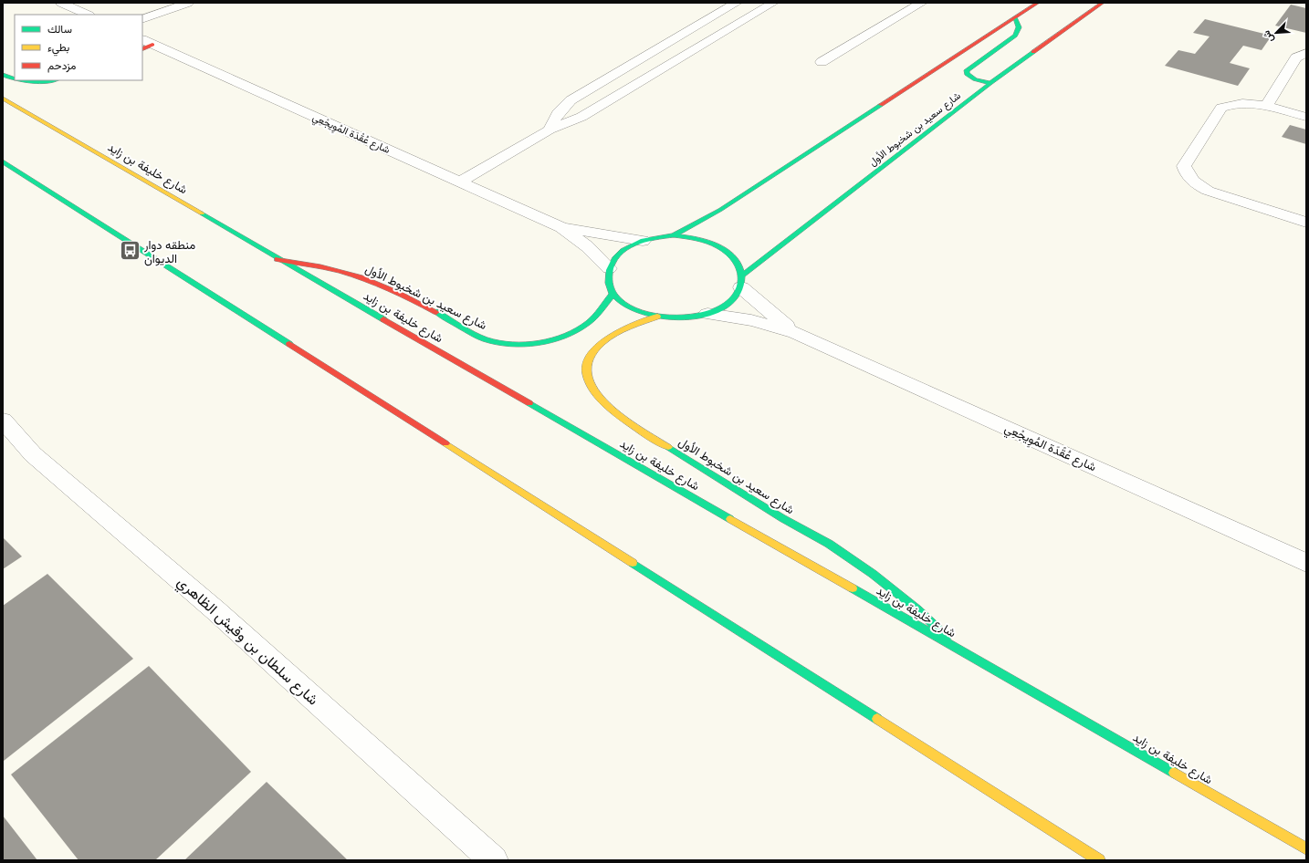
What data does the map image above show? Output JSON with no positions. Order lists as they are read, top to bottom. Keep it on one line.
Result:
{"streets":{"main road":["شارع سعيد بن شخبوط الأول","شارع خليفة بن زايد"],"street":["شارع عُقْدَة المُوِيجْعِي","شارع سلطان بن وقيش الظاهري"]},"crossings":[["شارع سعيد بن شخبوط الأول","شارع عُقْدَة المُوِيجْعِي"],["شارع سعيد بن شخبوط الأول","شارع خليفة بن زايد"]],"places":{"bus stop":["منطقه دوار الديوان"]},"legend":["سالك","بطيء","مزدحم"],"north":"bottom left"}
